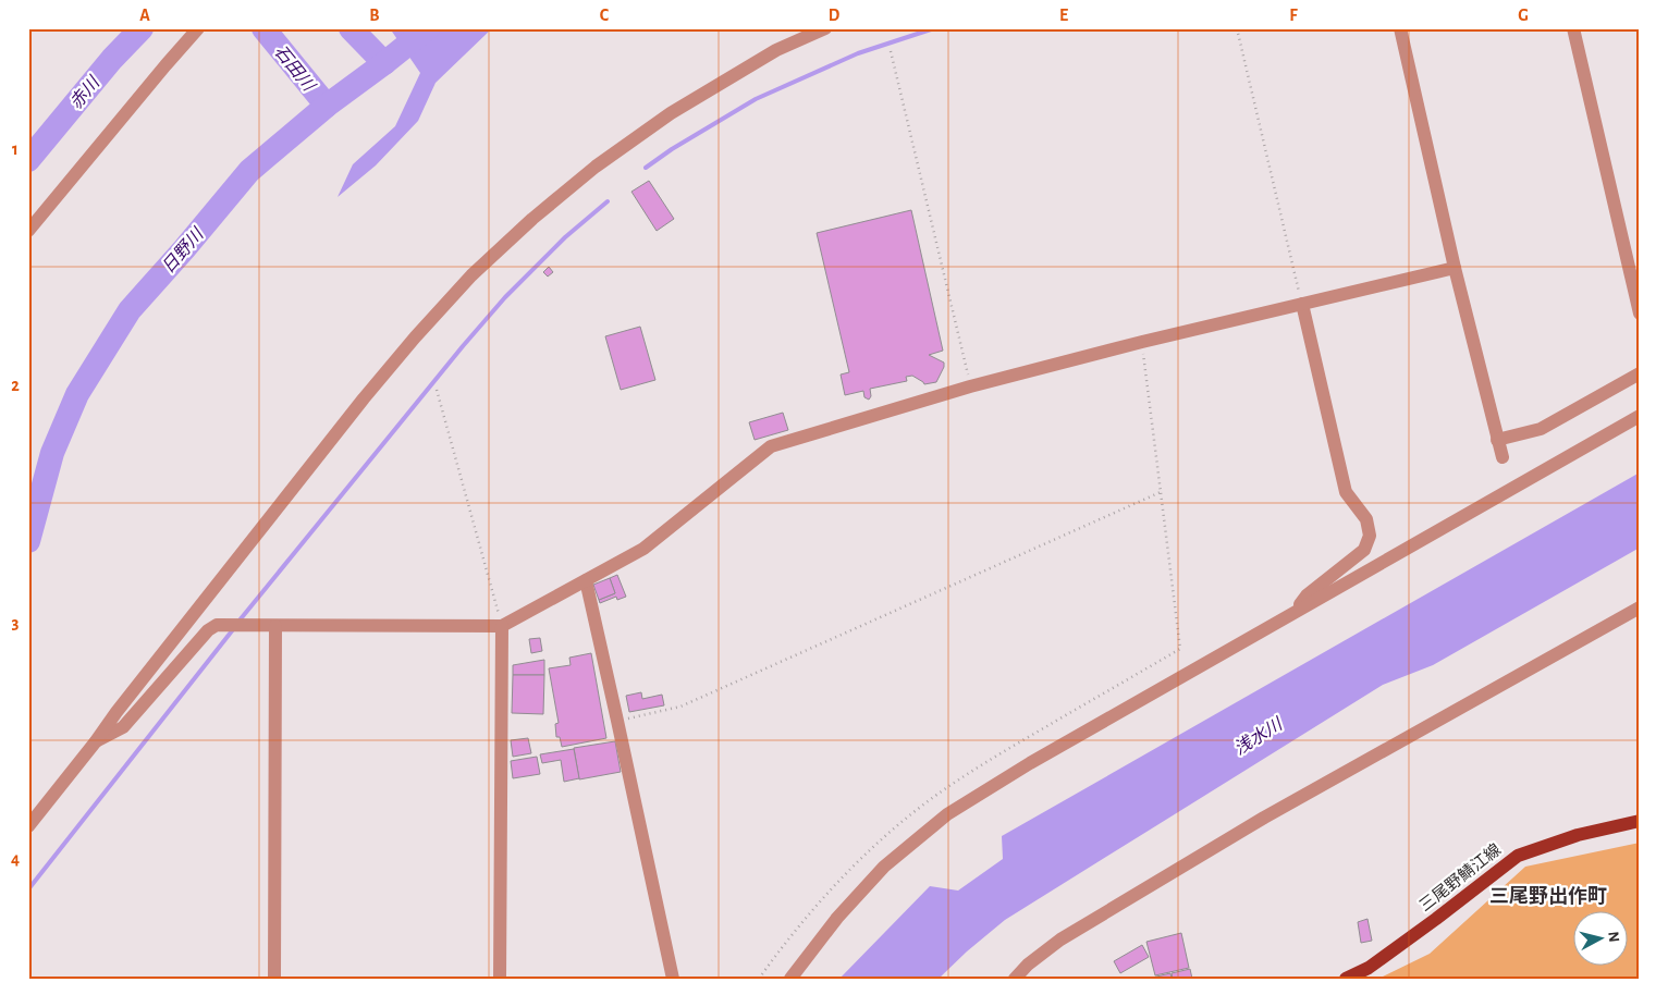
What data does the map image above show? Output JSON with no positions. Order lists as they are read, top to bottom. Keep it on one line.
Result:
{"streets":{"main road":["三尾野鯖江線"]},"districts":["三尾野出作町"],"water":["石田川","赤川","日野川","浅水川"],"north":"right","grid":{"columns":["A","B","C","D","E","F","G"],"rows":["1","2","3","4"]}}
